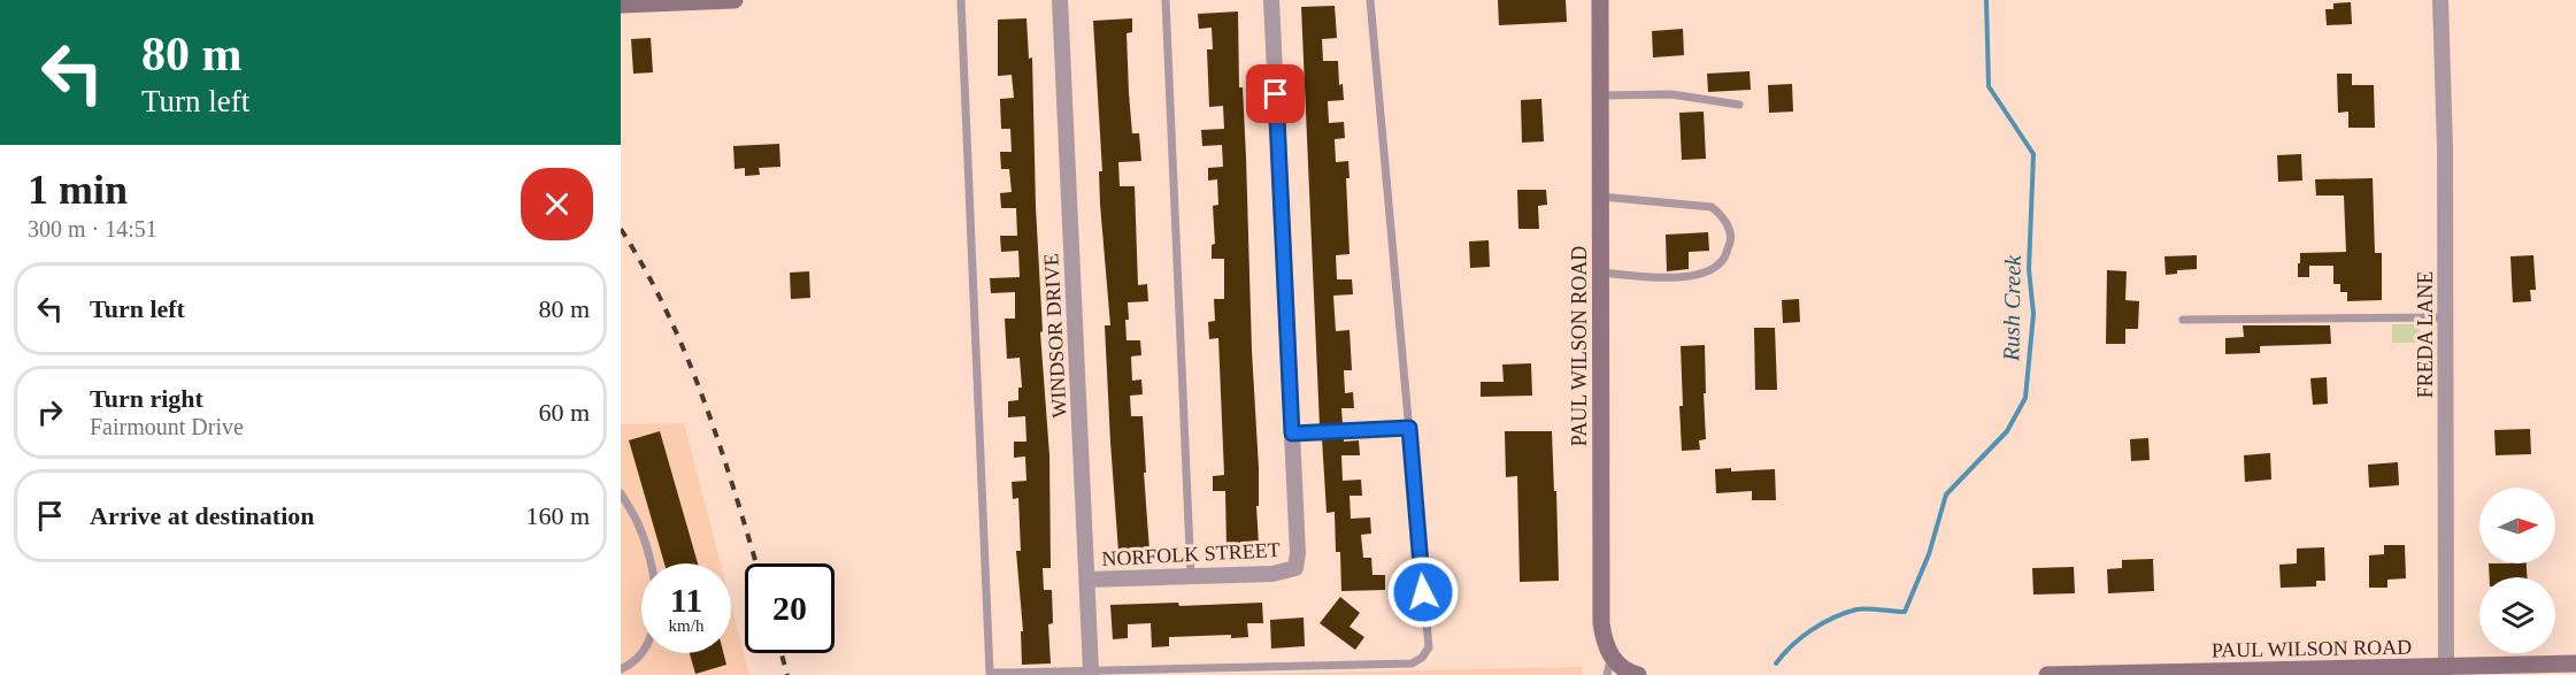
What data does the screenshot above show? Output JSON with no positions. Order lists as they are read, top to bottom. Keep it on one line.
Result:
{"streets":{"street":["FREDA LANE","WINDSOR DRIVE","PAUL WILSON ROAD","NORFOLK STREET"]},"crossings":[["FREDA LANE","PAUL WILSON ROAD"],["WINDSOR DRIVE","NORFOLK STREET"]],"water":["Rush Creek"],"north":"right","page":{"turn":["80 m","Turn left"],"heading":["1 min","300 m · 14:51"],"list":[{"name":"Turn left","value":"80 m"},{"name":"Turn right","note":"Fairmount Drive","value":"60 m"},{"name":"Arrive at destination","value":"160 m"}],"speed":"11 km/h","limit":"20"}}
